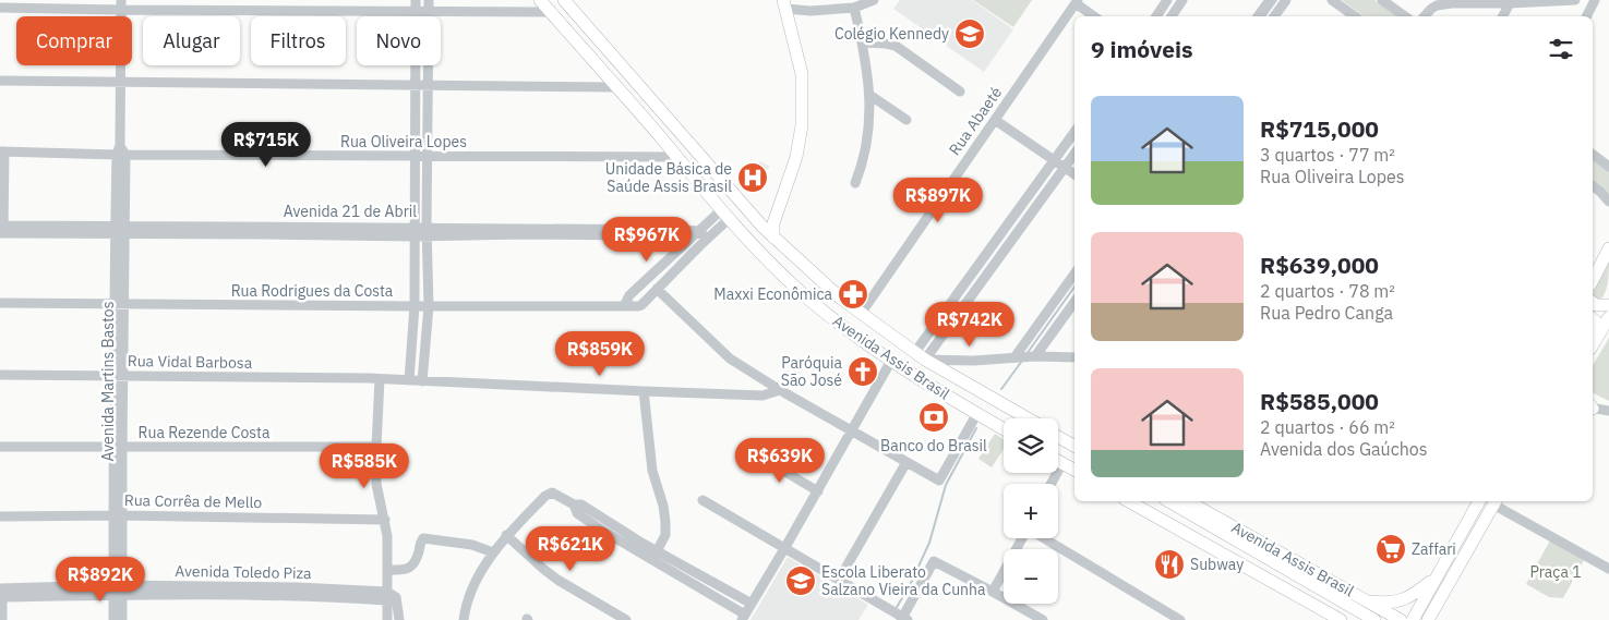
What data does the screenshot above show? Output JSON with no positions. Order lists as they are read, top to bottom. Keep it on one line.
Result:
{"streets":{"main road":["Avenida Assis Brasil"],"street":["Rua Abaeté","Rua Oliveira Lopes","Avenida 21 de Abril","Rua Rodrigues da Costa","Rua Vidal Barbosa","Avenida Martins Bastos","Rua Rezende Costa","Rua Corrêa de Mello","Avenida Toledo Piza"]},"crossings":[["Rua Abaeté","Avenida Assis Brasil"],["Rua Oliveira Lopes","Avenida Assis Brasil"],["Rua Oliveira Lopes","Avenida Martins Bastos"],["Avenida 21 de Abril","Avenida Martins Bastos"],["Rua Rodrigues da Costa","Avenida Assis Brasil"],["Rua Rodrigues da Costa","Avenida Martins Bastos"],["Rua Vidal Barbosa","Avenida Martins Bastos"],["Avenida Martins Bastos","Rua Rezende Costa"],["Avenida Martins Bastos","Rua Corrêa de Mello"],["Avenida Martins Bastos","Avenida Toledo Piza"]],"parks":["Praça 1"],"places":{"school or university":["Colégio Kennedy","Escola Liberato Salzano Vieira da Cunha"],"hospital":["Unidade Básica de Saúde Assis Brasil"],"pharmacy":["Maxxi Econômica"],"church":["Paróquia São José"],"bank":["Banco do Brasil"],"supermarket":["Zaffari"],"restaurant":["Subway"]},"page":{"chip":["Comprar","Alugar","Filtros","Novo"],"heading":"9 imóveis","list":[{"name":"R$715,000","note":"3 quartos · 77 m² · Rua Oliveira Lopes"},{"name":"R$639,000","note":"2 quartos · 78 m² · Rua Pedro Canga"},{"name":"R$585,000","note":"2 quartos · 66 m² · Avenida dos Gaúchos"}],"price":["R$715K","R$897K","R$967K","R$742K","R$859K","R$639K","R$585K","R$621K","R$892K"],"map_buttons":["+","−"]}}
